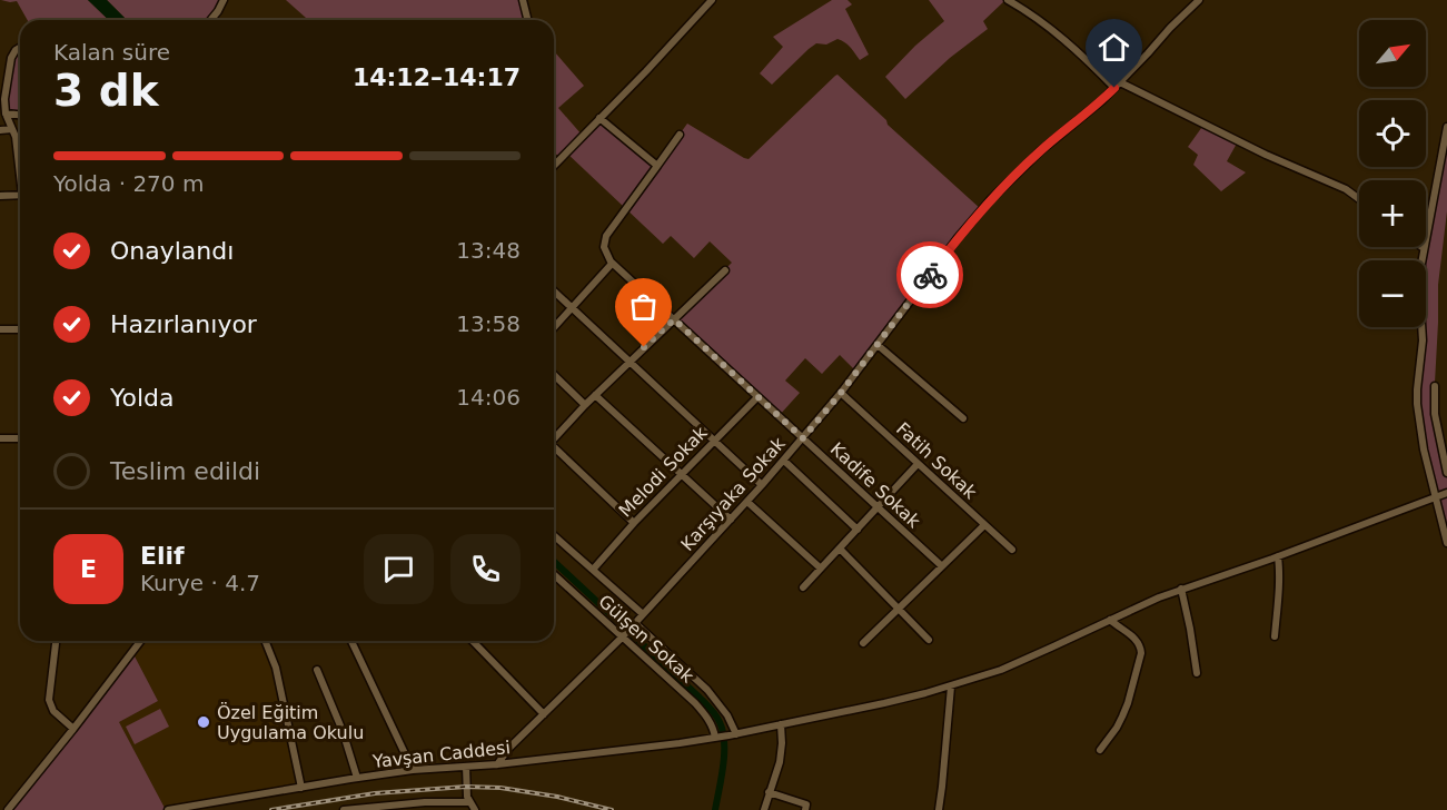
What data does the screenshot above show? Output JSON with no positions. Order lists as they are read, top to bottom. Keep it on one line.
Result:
{"streets":{"street":["Fatih Sokak","Melodi Sokak","Kadife Sokak","Karşıyaka Sokak","Gülşen Sokak","Yavşan Caddesi"]},"crossings":[["Fatih Sokak","Karşıyaka Sokak"],["Melodi Sokak","Kadife Sokak"],["Kadife Sokak","Karşıyaka Sokak"],["Karşıyaka Sokak","Gülşen Sokak"],["Karşıyaka Sokak","Yavşan Caddesi"],["Gülşen Sokak","Yavşan Caddesi"]],"places":["Özel Eğitim Uygulama Okulu"],"north":"top right","page":{"map_buttons":["+","−"],"heading":["3 dk","Kalan süre","14:12–14:17"],"panel":["Elif","Kurye · 4.7"],"bar":"Yolda · 270 m","list":[["Onaylandı","13:48"],["Hazırlanıyor","13:58"],["Yolda","14:06"],"Teslim edildi"],"round":"E"}}
